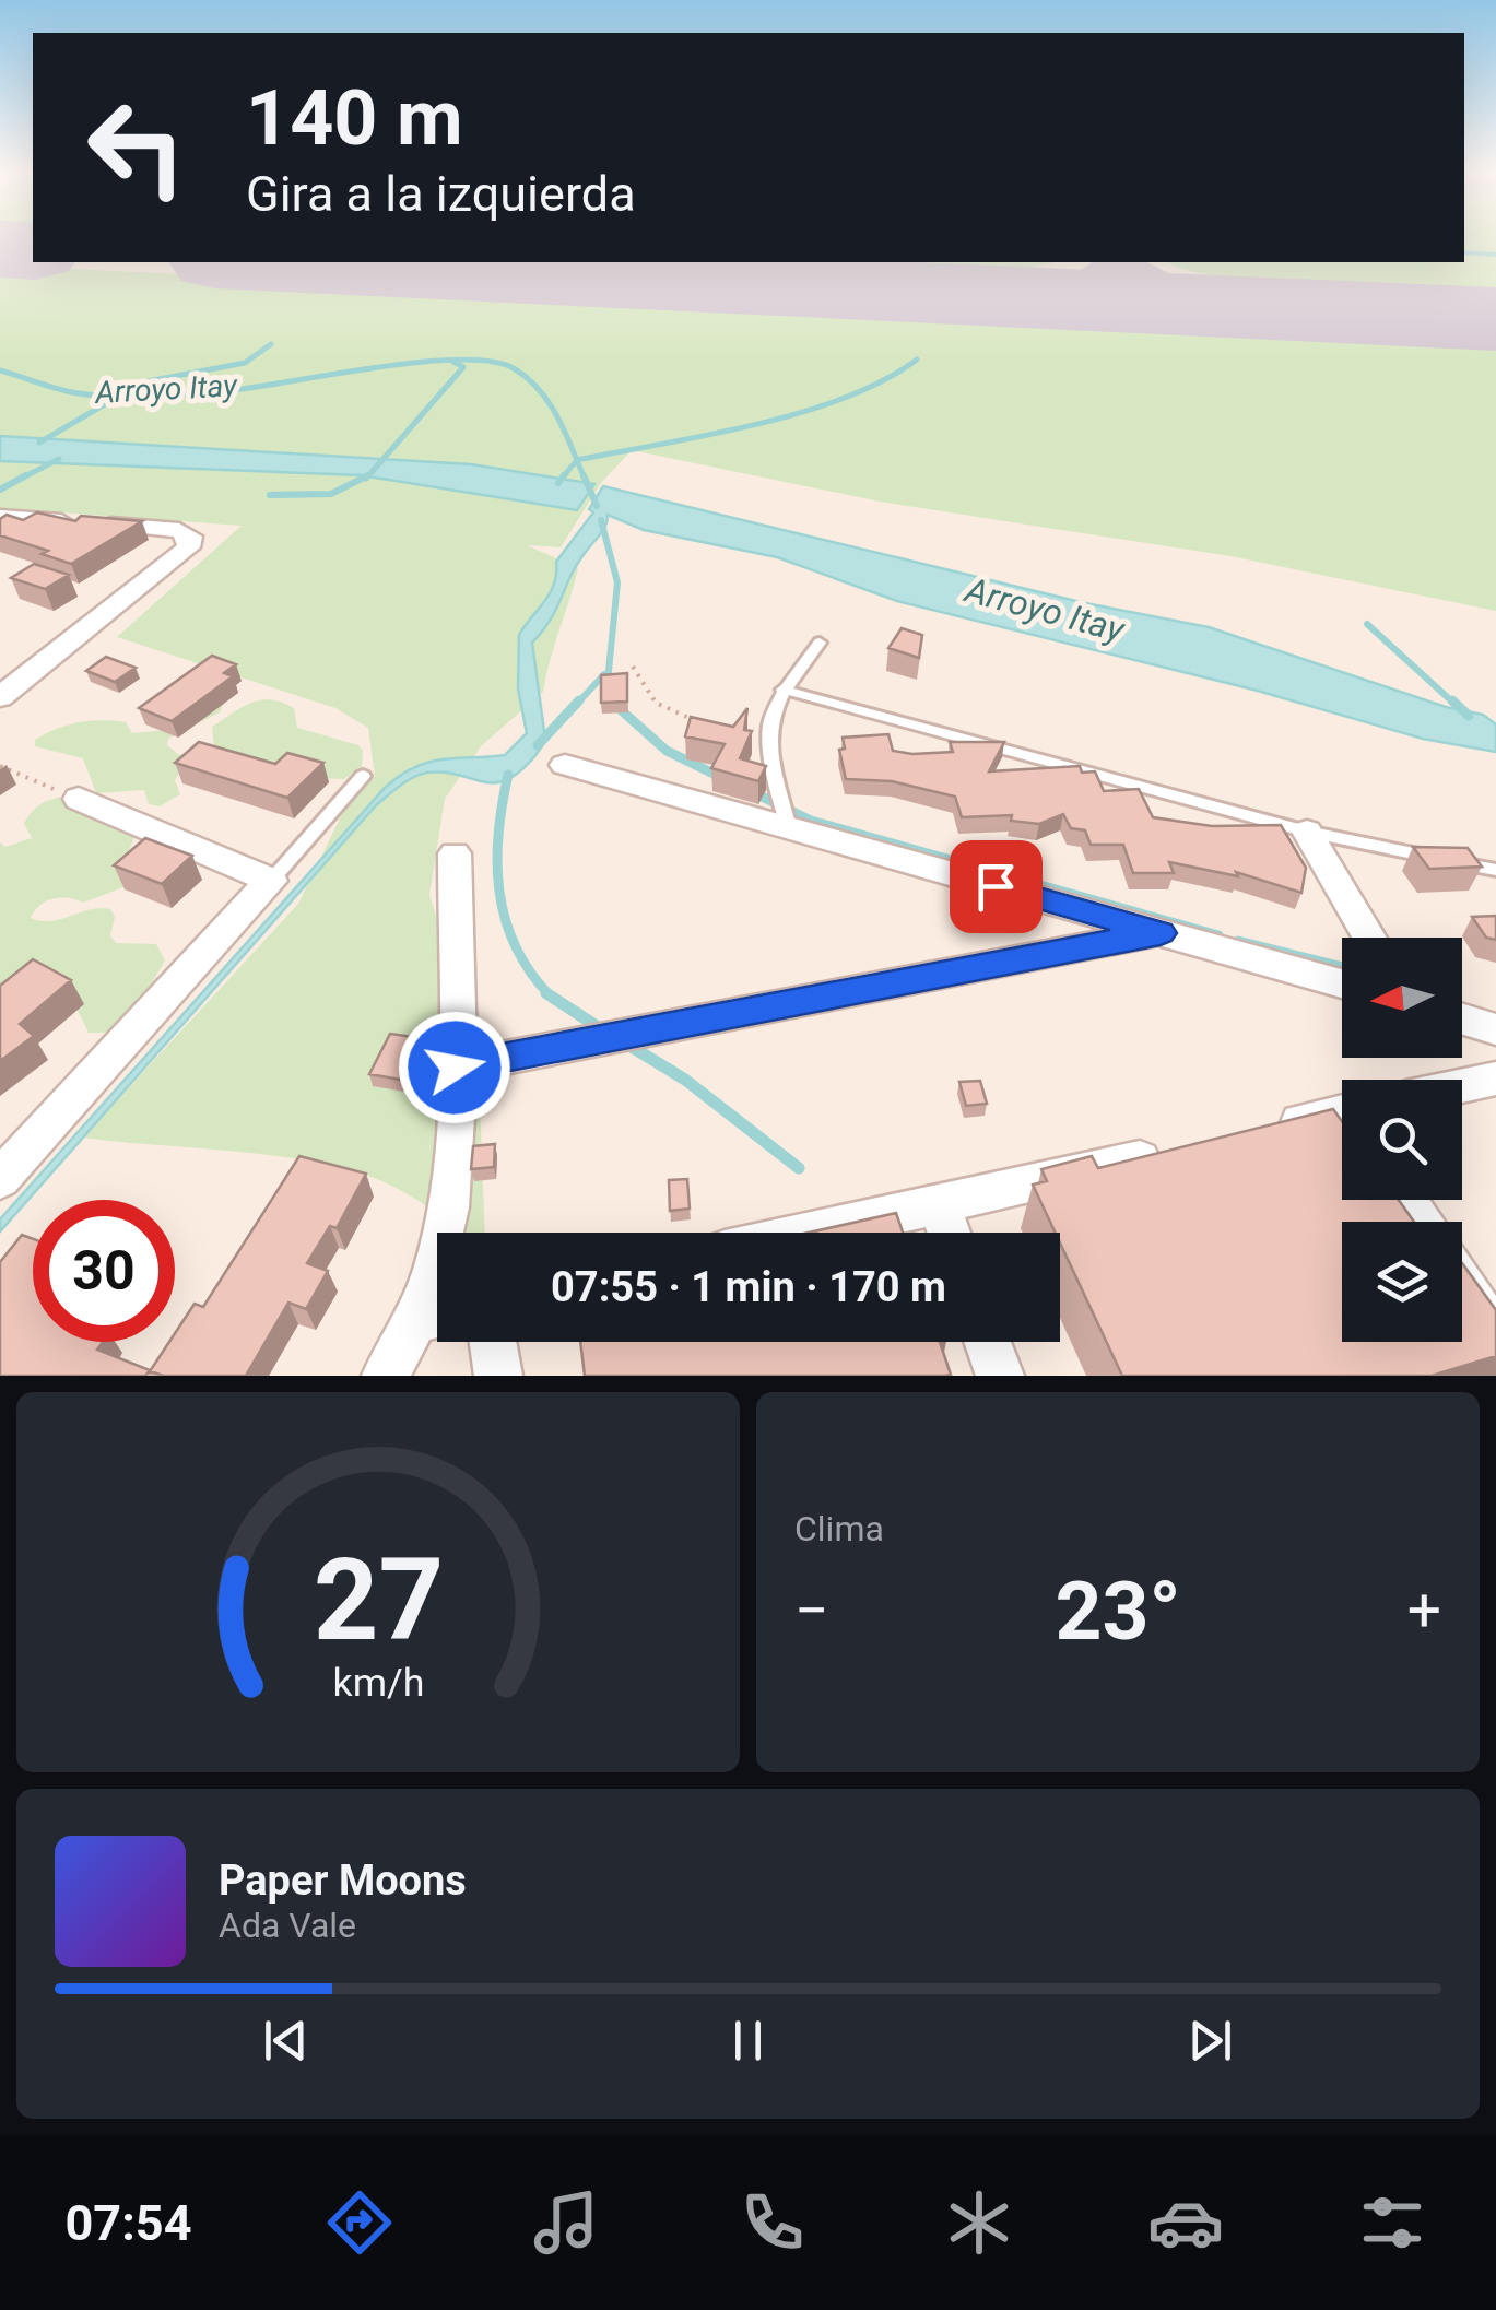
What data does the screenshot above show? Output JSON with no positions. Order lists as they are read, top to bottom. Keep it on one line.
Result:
{"water":["Arroyo Itay"],"north":"left","page":{"turn":["140 m","Gira a la izquierda"],"limit":"30","trip":"07:55 · 1 min · 170 m","tile":"Clima","heat":["−","23°","+"],"song":["Paper Moons","Ada Vale"],"tabs":"07:54","gauge":["27","km/h"]}}
